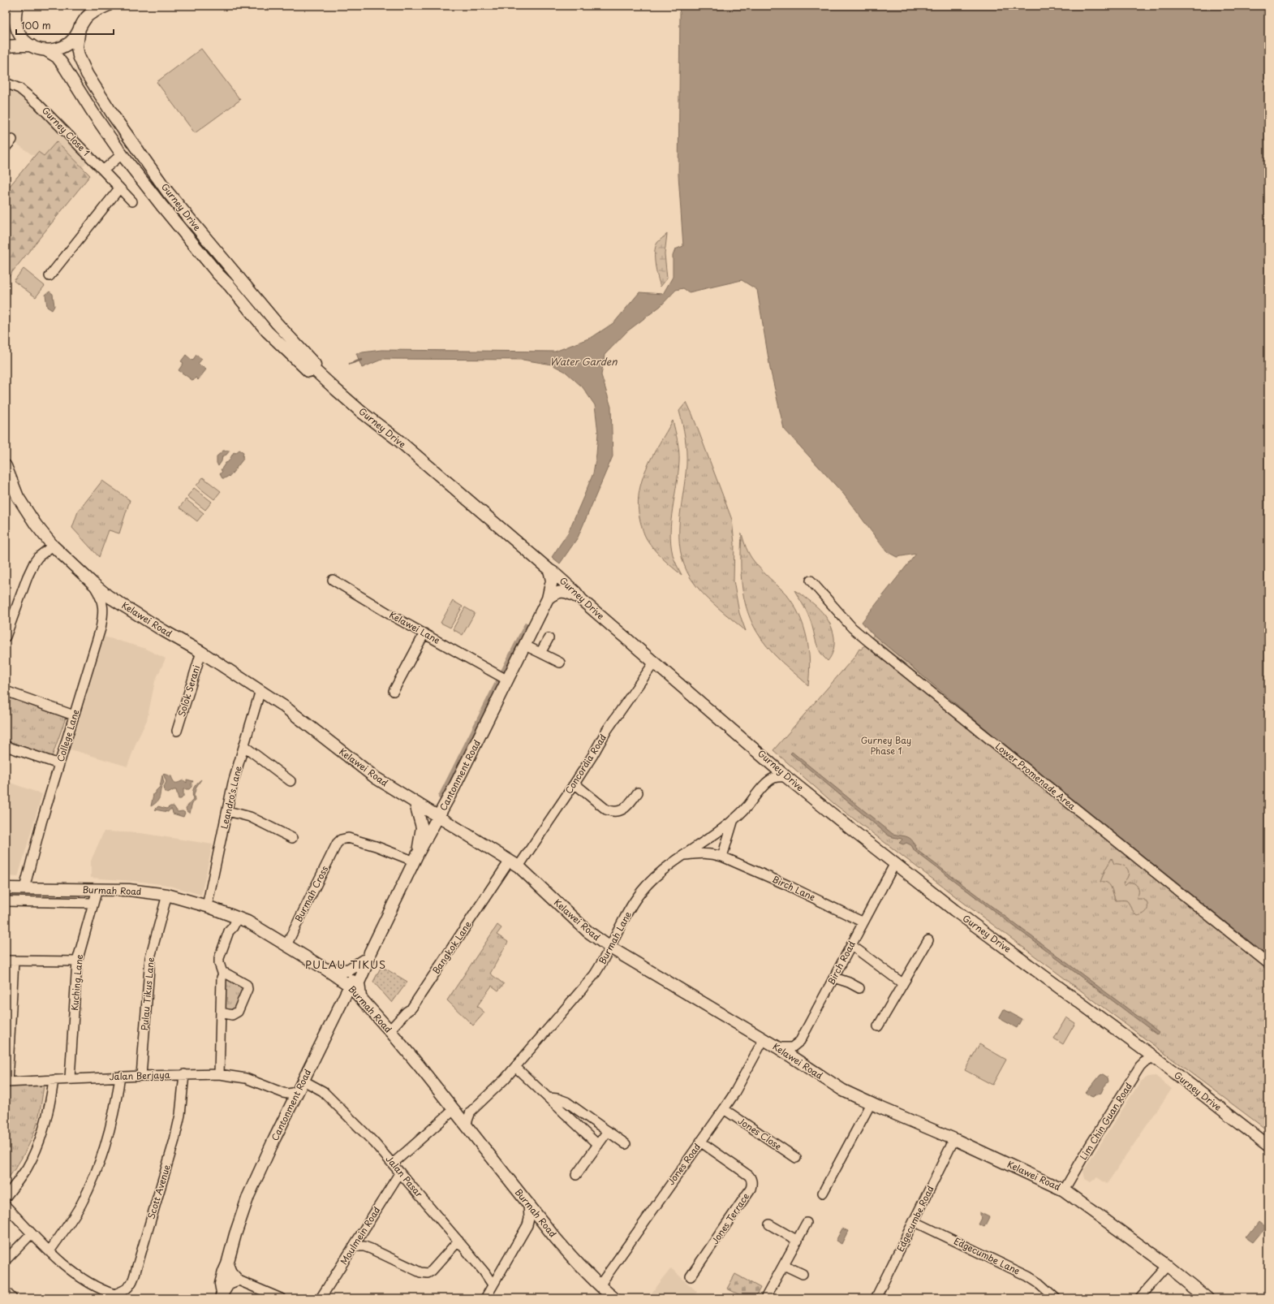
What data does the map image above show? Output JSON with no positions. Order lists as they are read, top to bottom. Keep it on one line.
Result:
{"streets":{"main road":["Gurney Drive","Kelawei Road","Cantonment Road","Burmah Road"],"street":["Gurney Close 1","Kelawei Lane","Solok Serani","College Lane","Concordia Road","Lower Promenade Area","Leandro's Lane","Birch Lane","Burmah Cross","Burmah Lane","Bangkok Lane","Birch Road","Kuching Lane","Pulau Tikus Lane","Jalan Berjaya","Lim Chin Guan Road","Jones Close","Jones Road","Jalan Pasar","Scott Avenue","Jones Terrace","Edgecumbe Road","Moulmein Road","Edgecumbe Lane"]},"crossings":[["Gurney Drive","Concordia Road"],["Gurney Drive","Cantonment Road"],["Gurney Drive","Burmah Lane"],["Gurney Drive","Birch Road"],["Gurney Drive","Lim Chin Guan Road"],["Kelawei Road","Solok Serani"],["Kelawei Road","College Lane"],["Kelawei Road","Concordia Road"],["Kelawei Road","Cantonment Road"],["Kelawei Road","Leandro's Lane"],["Kelawei Road","Burmah Lane"],["Kelawei Road","Bangkok Lane"],["Kelawei Road","Birch Road"],["Kelawei Road","Lim Chin Guan Road"],["Kelawei Road","Jones Road"],["Kelawei Road","Edgecumbe Road"],["Kelawei Lane","Cantonment Road"],["College Lane","Burmah Road"],["Concordia Road","Bangkok Lane"],["Cantonment Road","Burmah Road"],["Cantonment Road","Burmah Cross"],["Cantonment Road","Jalan Berjaya"],["Cantonment Road","Jalan Pasar"],["Leandro's Lane","Burmah Road"],["Birch Lane","Burmah Lane"],["Birch Lane","Birch Road"],["Burmah Road","Burmah Cross"],["Burmah Road","Burmah Lane"],["Burmah Road","Bangkok Lane"],["Burmah Road","Kuching Lane"],["Burmah Road","Pulau Tikus Lane"],["Burmah Road","Jones Road"],["Kuching Lane","Jalan Berjaya"],["Pulau Tikus Lane","Jalan Berjaya"],["Jalan Berjaya","Scott Avenue"],["Jones Close","Jones Road"],["Jones Road","Jones Terrace"],["Jalan Pasar","Moulmein Road"],["Edgecumbe Road","Edgecumbe Lane"]],"districts":["PULAU TIKUS"],"water":["Water Garden"],"parks":["Gurney Bay Phase 1"],"scale_bar":"100 m"}
